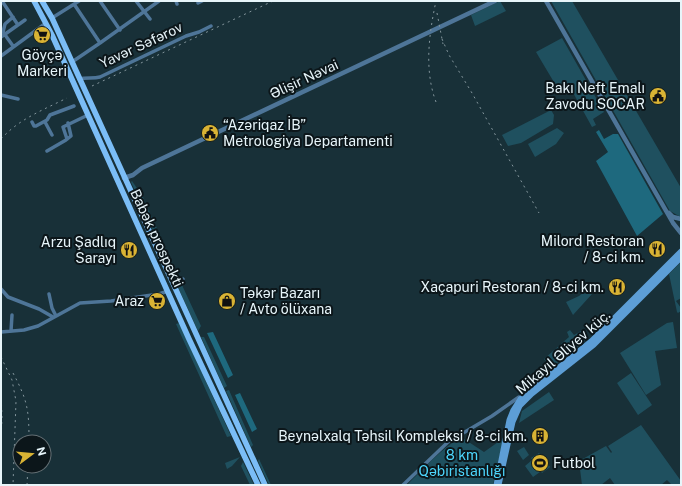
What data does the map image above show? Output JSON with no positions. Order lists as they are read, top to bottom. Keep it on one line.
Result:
{"streets":{"main road":["Babək prospekti","Mikayıl Əliyev küç."],"street":["Yavər Səfərov","Əlişir Nəvai"]},"crossings":[["Yavər Səfərov","Babək prospekti"],["Əlişir Nəvai","Babək prospekti"]],"parks":["8 km Qəbiristanlığı"],"places":{"supermarket":["Göyçə Markeri","Araz"],"public building":["Bakı Neft Emalı Zavodu SOCAR","“Azəriqaz İB” Metrologiya Departamenti"],"restaurant":["Milord Restoran / 8-ci km.","Arzu Şadlıq Sarayı","Xaçapuri Restoran / 8-ci km."],"shop":["Təkər Bazarı / Avto ölüxana"],"building":["Beynəlxalq Təhsil Kompleksi / 8-ci km."],"sports":["Futbol"]},"north":"right"}
